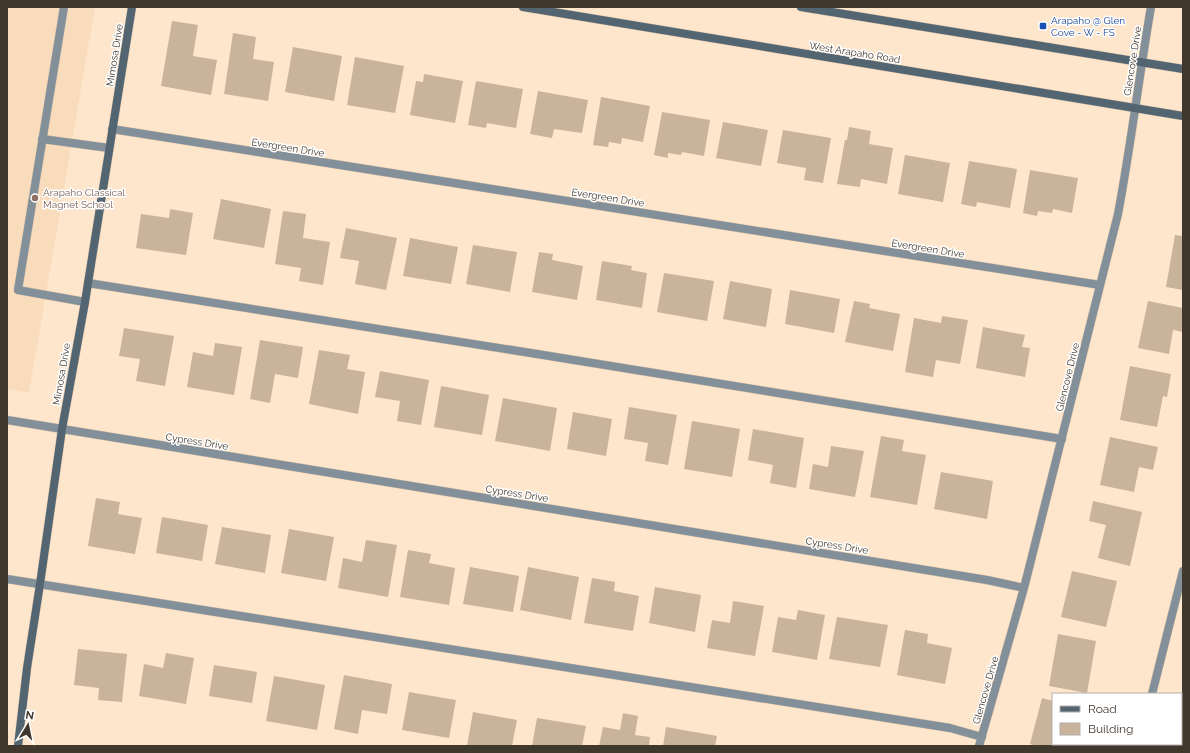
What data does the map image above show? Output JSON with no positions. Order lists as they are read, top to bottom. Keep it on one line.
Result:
{"streets":{"main road":["West Arapaho Road","Mimosa Drive"],"street":["Glencove Drive","Evergreen Drive","Cypress Drive"]},"crossings":[["West Arapaho Road","Glencove Drive"],["Mimosa Drive","Evergreen Drive"],["Mimosa Drive","Cypress Drive"],["Glencove Drive","Evergreen Drive"],["Glencove Drive","Cypress Drive"]],"places":{"transit":["Arapaho @ Glen Cove - W - FS"],"other":["Arapaho Classical Magnet School"]},"legend":["Road","Building"],"north":"top"}
